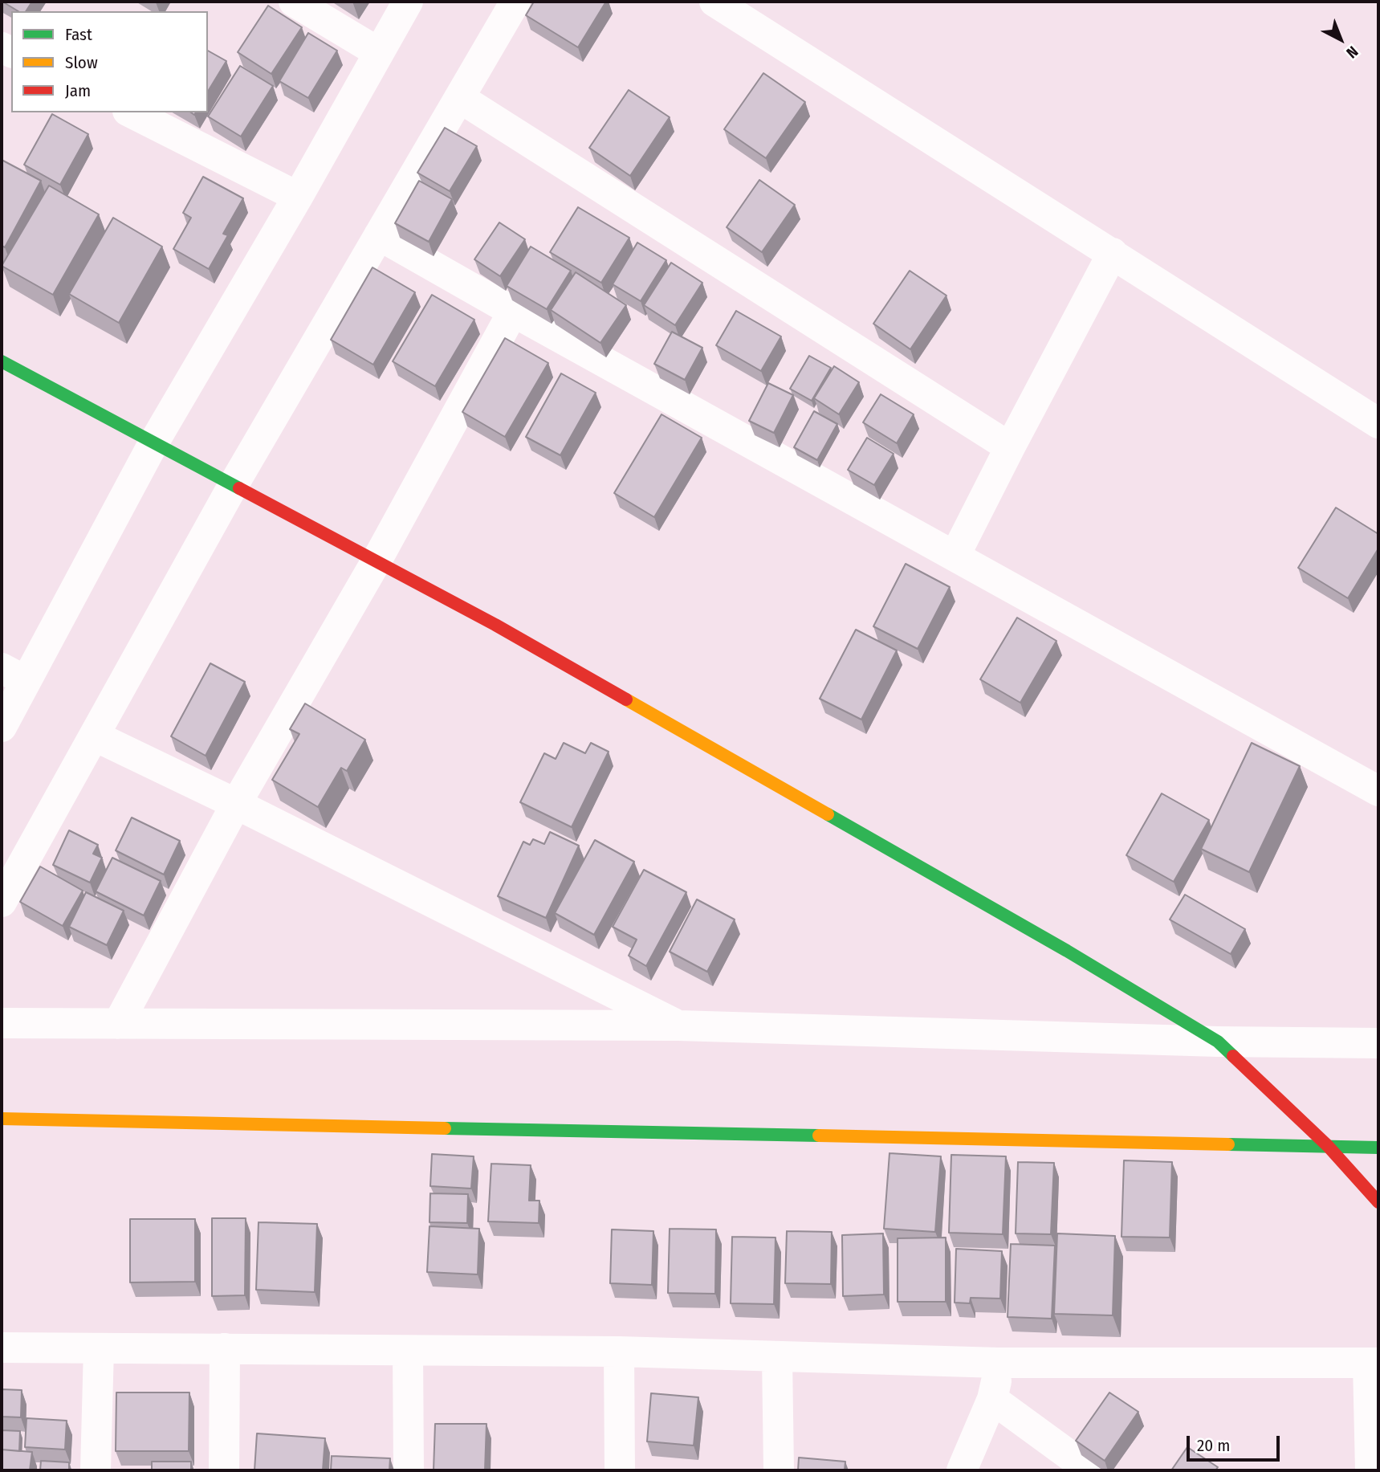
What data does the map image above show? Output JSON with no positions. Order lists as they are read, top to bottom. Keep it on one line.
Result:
{"legend":["Fast","Slow","Jam"],"scale_bar":"20 m","north":"bottom right"}
